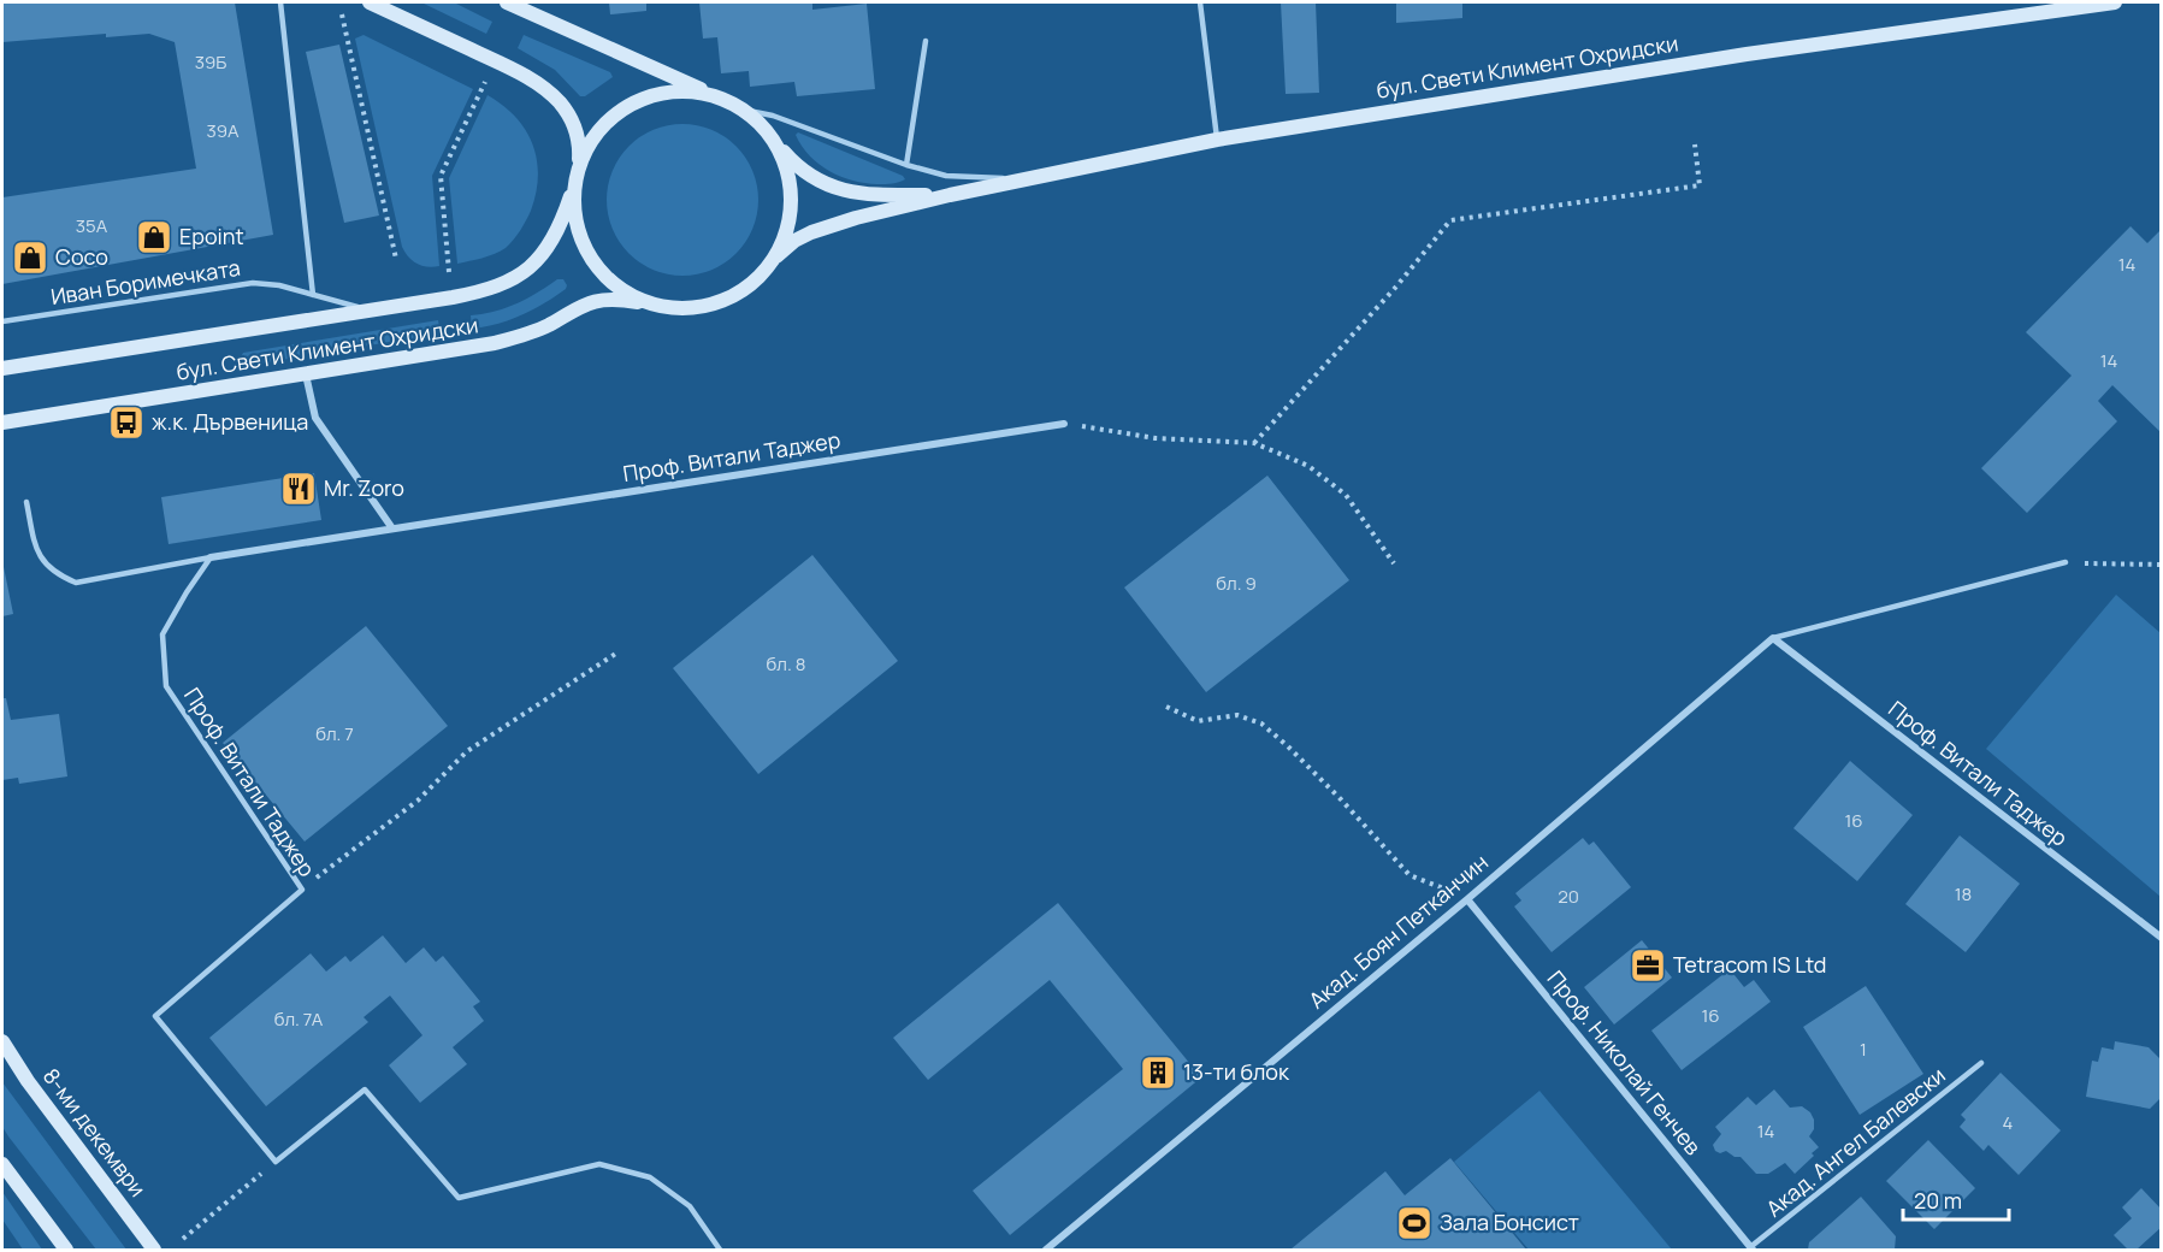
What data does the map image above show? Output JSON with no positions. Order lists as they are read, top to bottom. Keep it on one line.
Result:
{"streets":{"main road":["бул. Свети Климент Охридски","8-ми декември"],"street":["Проф. Витали Таджер","Акад. Боян Петканчин","Проф. Николай Генчев"],"lane":["Иван Боримечката","Акад. Ангел Балевски"]},"crossings":[["бул. Свети Климент Охридски","Иван Боримечката"],["Проф. Витали Таджер","Акад. Боян Петканчин"],["Акад. Боян Петканчин","Проф. Николай Генчев"],["Проф. Николай Генчев","Акад. Ангел Балевски"]],"places":{"shop":["Epoint","Coco"],"bus stop":["ж.к. Дървеница"],"restaurant":["Mr. Zoro"],"office":["Tetracom IS Ltd"],"building":["13-ти блок"],"sports":["Зала Бонсист"]},"house_numbers":["39Б","39А","35А","14","14","бл. 9","бл. 8","бл. 7","16","18","20","16","бл. 7А","1","4","14"],"scale_bar":"20 m"}
